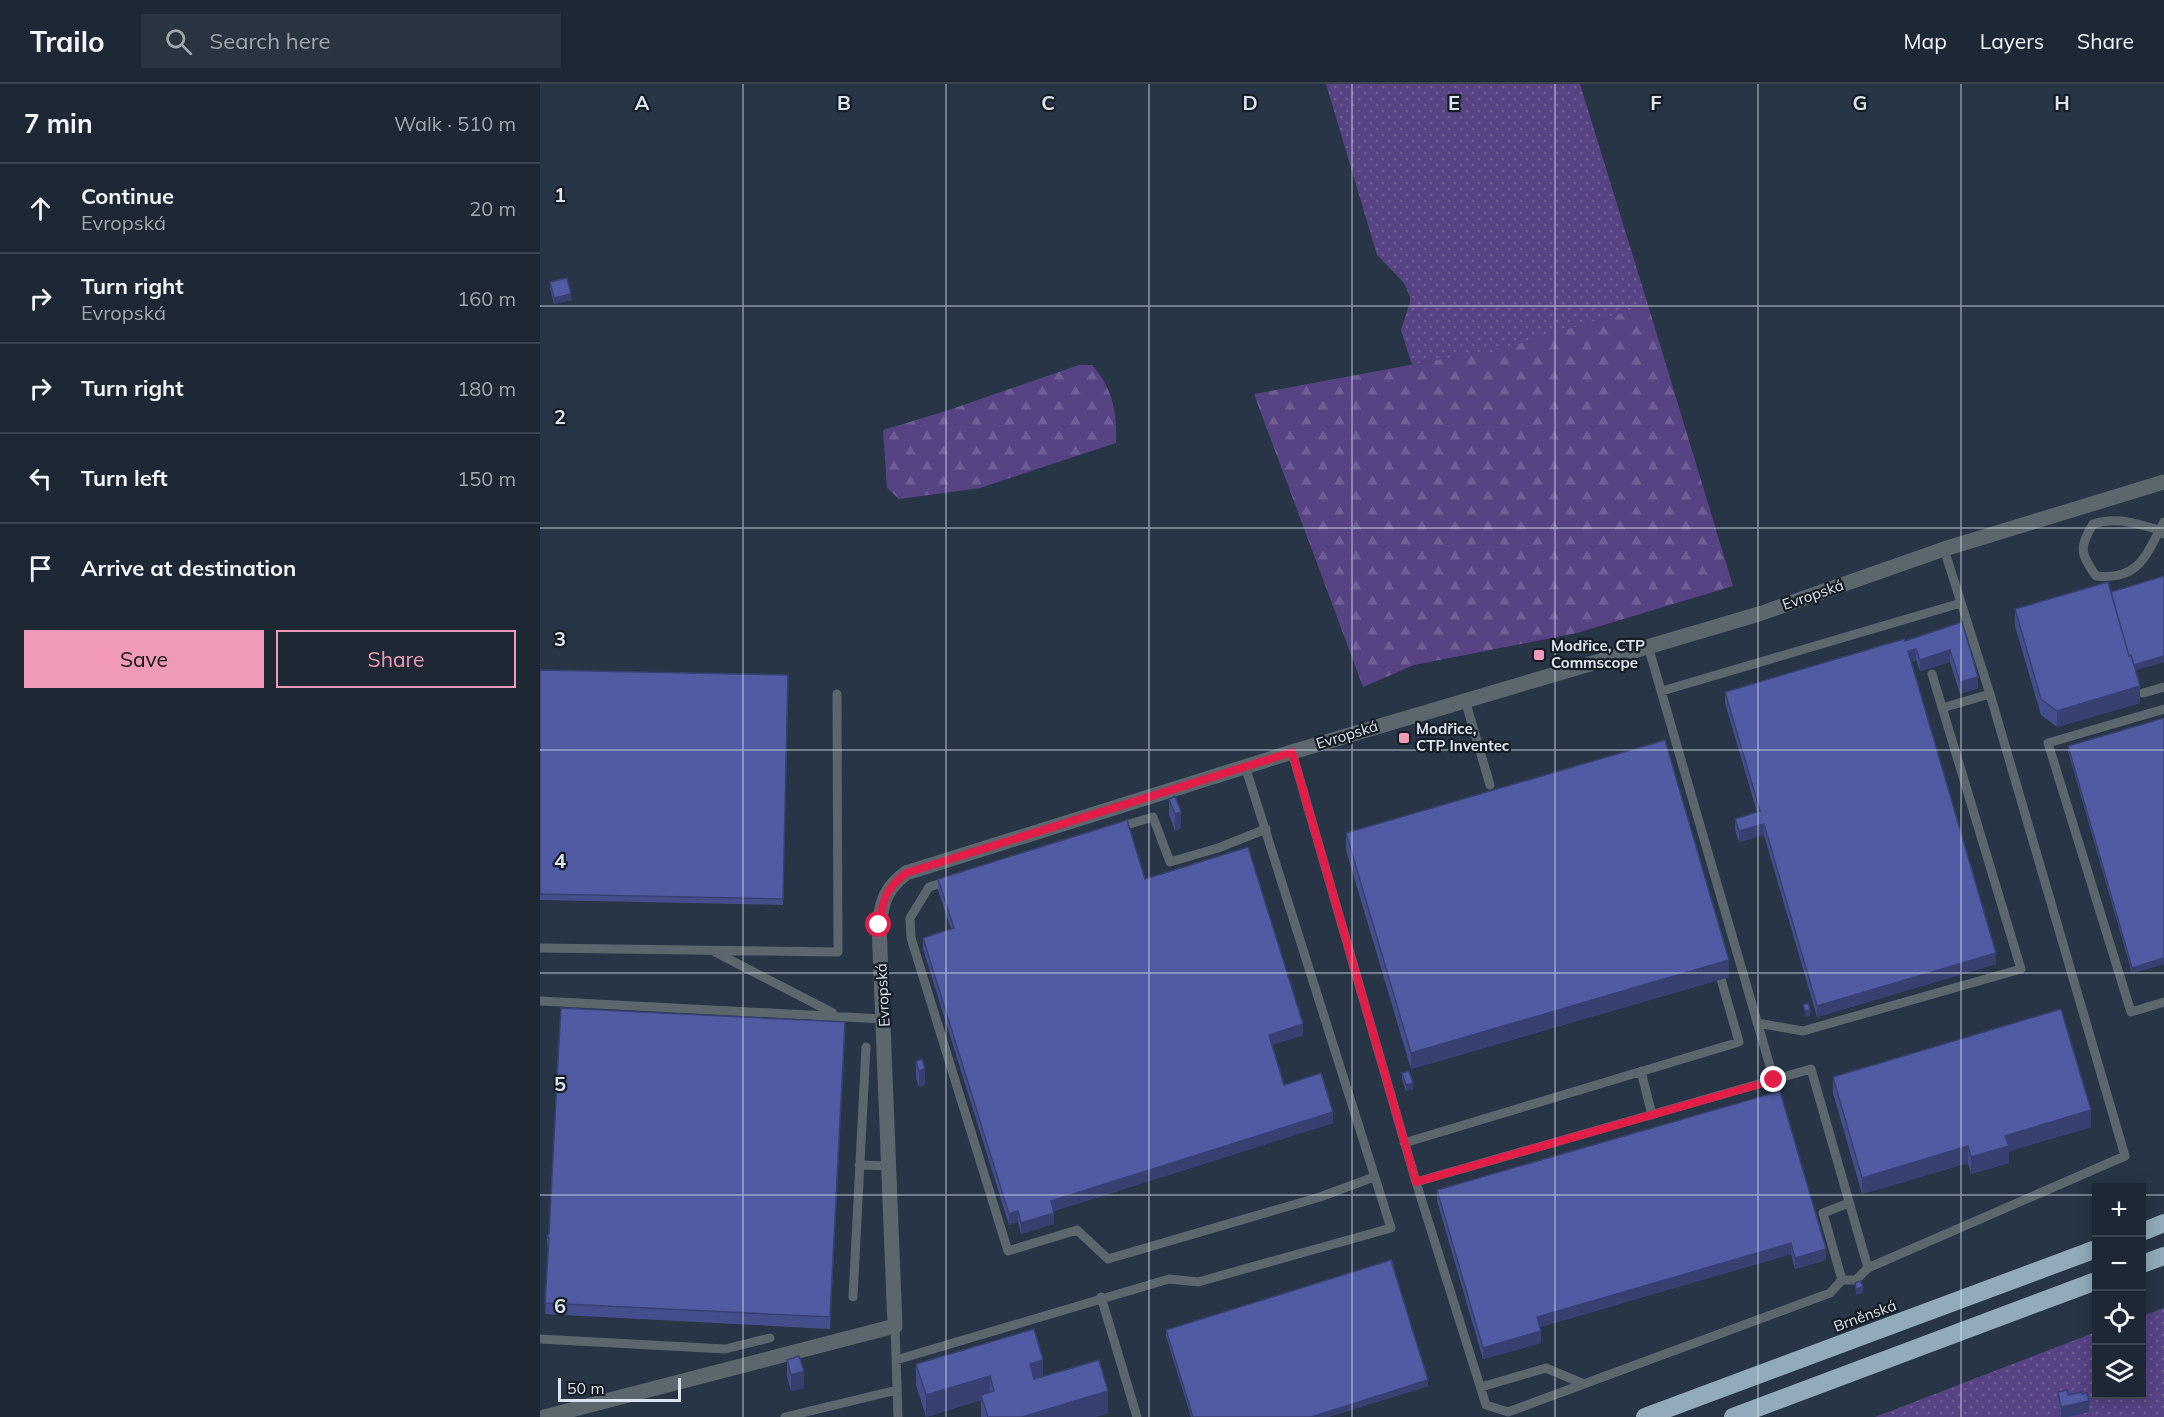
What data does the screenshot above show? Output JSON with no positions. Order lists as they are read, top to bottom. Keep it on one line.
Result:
{"streets":{"highway":["Brněnská"],"street":["Evropská"]},"places":{"transit":["Modřice, CTP Commscope","Modřice, CTP Inventec"]},"scale_bar":"50 m","page":{"header":"Trailo","search":"Search here","nav":["Map","Layers","Share"],"heading":["7 min","Walk · 510 m"],"list":[["Continue","Evropská","20 m"],["Turn right","Evropská","160 m"],["Turn right","180 m"],["Turn left","150 m"],"Arrive at destination"],"buttons":["Save","Share"],"map_buttons":["+","−"],"scale":"50 m"},"grid":{"columns":["A","B","C","D","E","F","G","H"],"rows":["1","2","3","4","5","6"]}}
